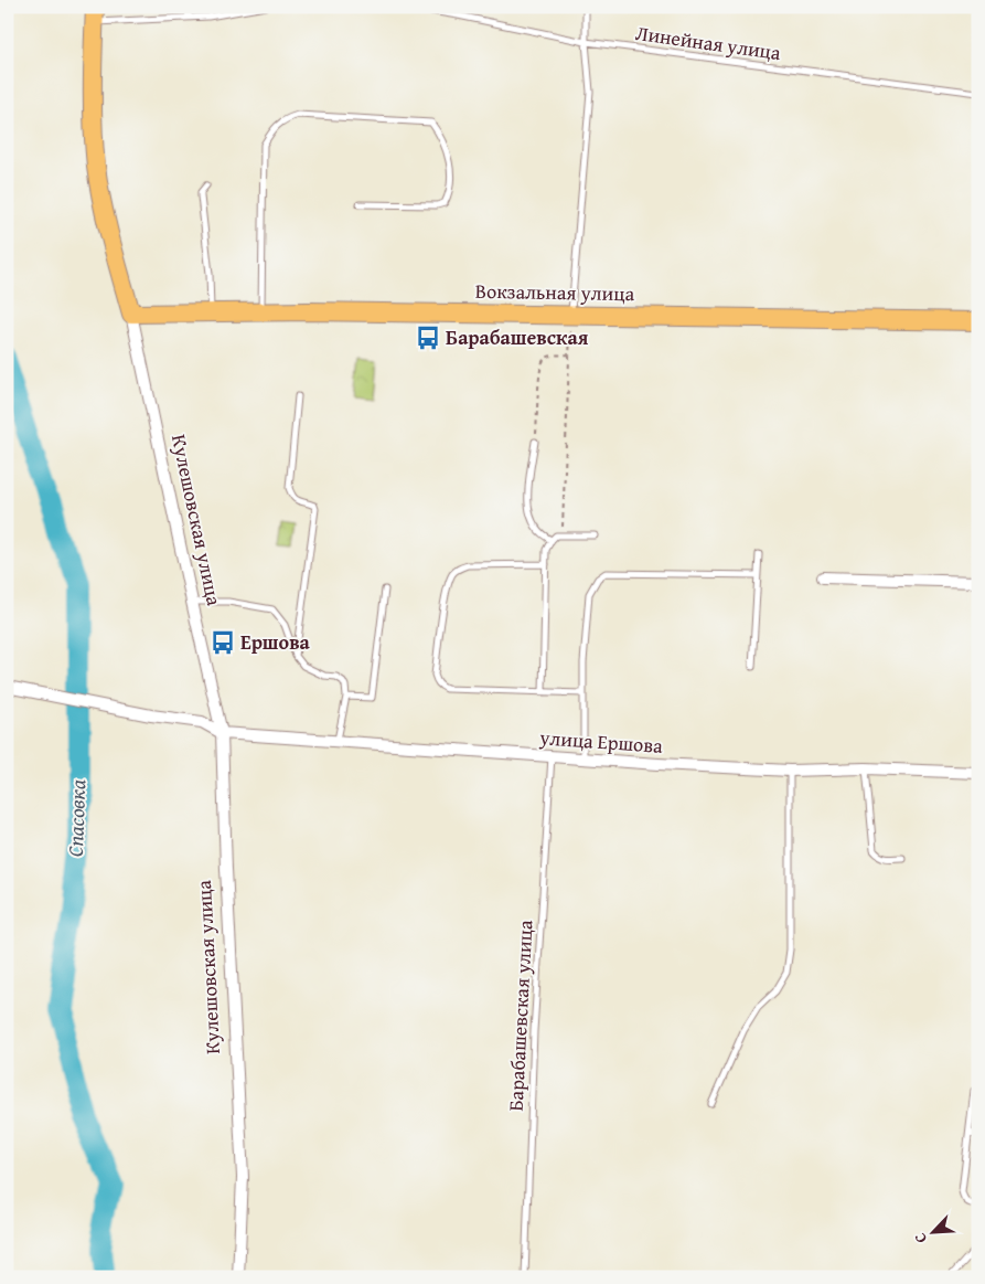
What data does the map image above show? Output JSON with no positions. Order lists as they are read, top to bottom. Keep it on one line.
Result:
{"streets":{"main road":["Вокзальная улица","Кулешовская улица"],"street":["улица Ершова"],"lane":["Линейная улица","Барабашевская улица"]},"crossings":[["Вокзальная улица","Кулешовская улица"],["Кулешовская улица","улица Ершова"],["улица Ершова","Барабашевская улица"]],"water":["Спасовка"],"places":{"bus stop":["Барабашевская","Ершова"]},"north":"bottom left"}
